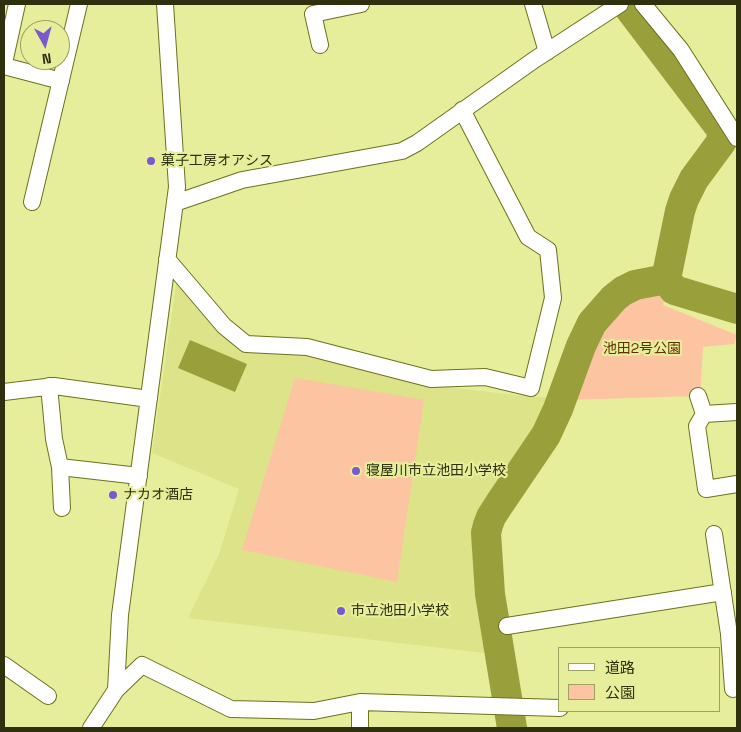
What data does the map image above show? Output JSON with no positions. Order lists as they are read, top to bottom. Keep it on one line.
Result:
{"parks":["池田2号公園"],"places":["菓子工房オアシス","寝屋川市立池田小学校","ナカオ酒店","市立池田小学校"],"legend":["道路","公園"],"north":"bottom"}
